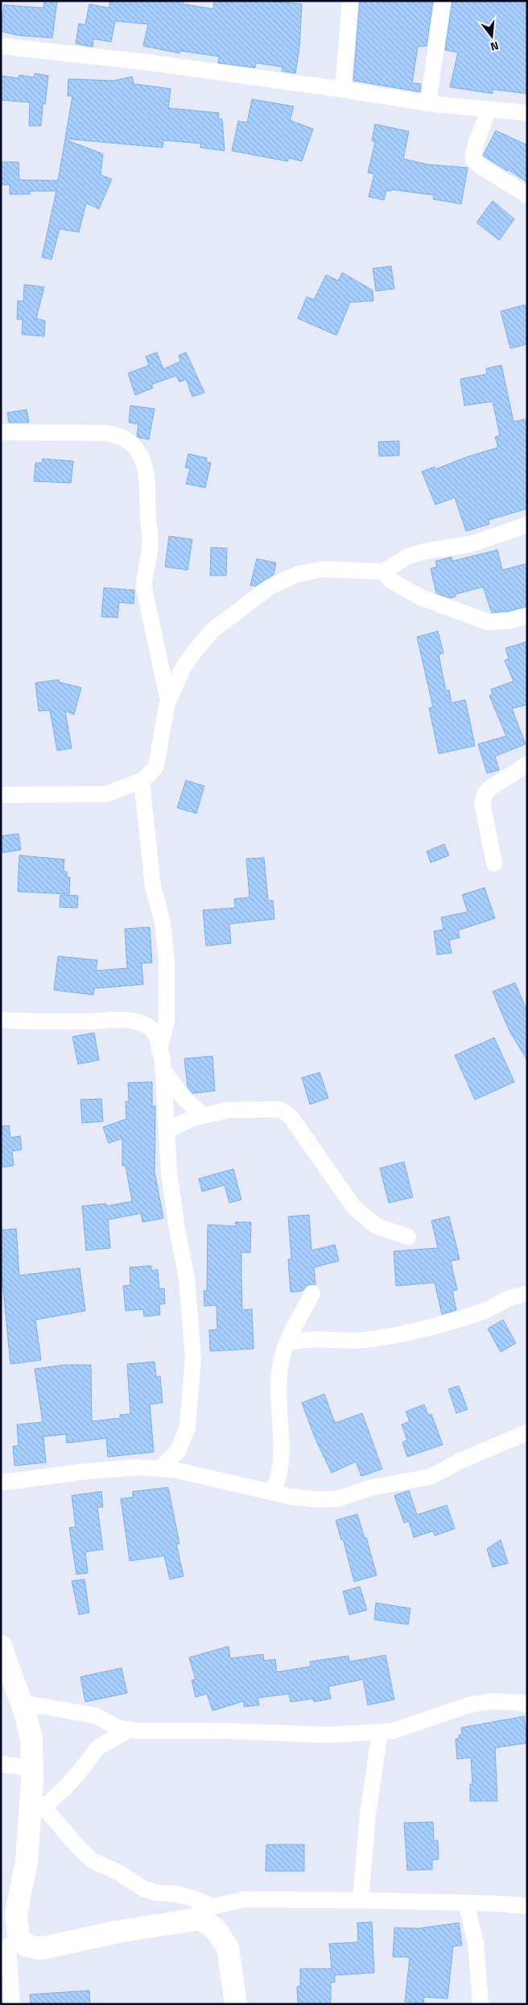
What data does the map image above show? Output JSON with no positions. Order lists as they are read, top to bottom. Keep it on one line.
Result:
{"north":"bottom"}
